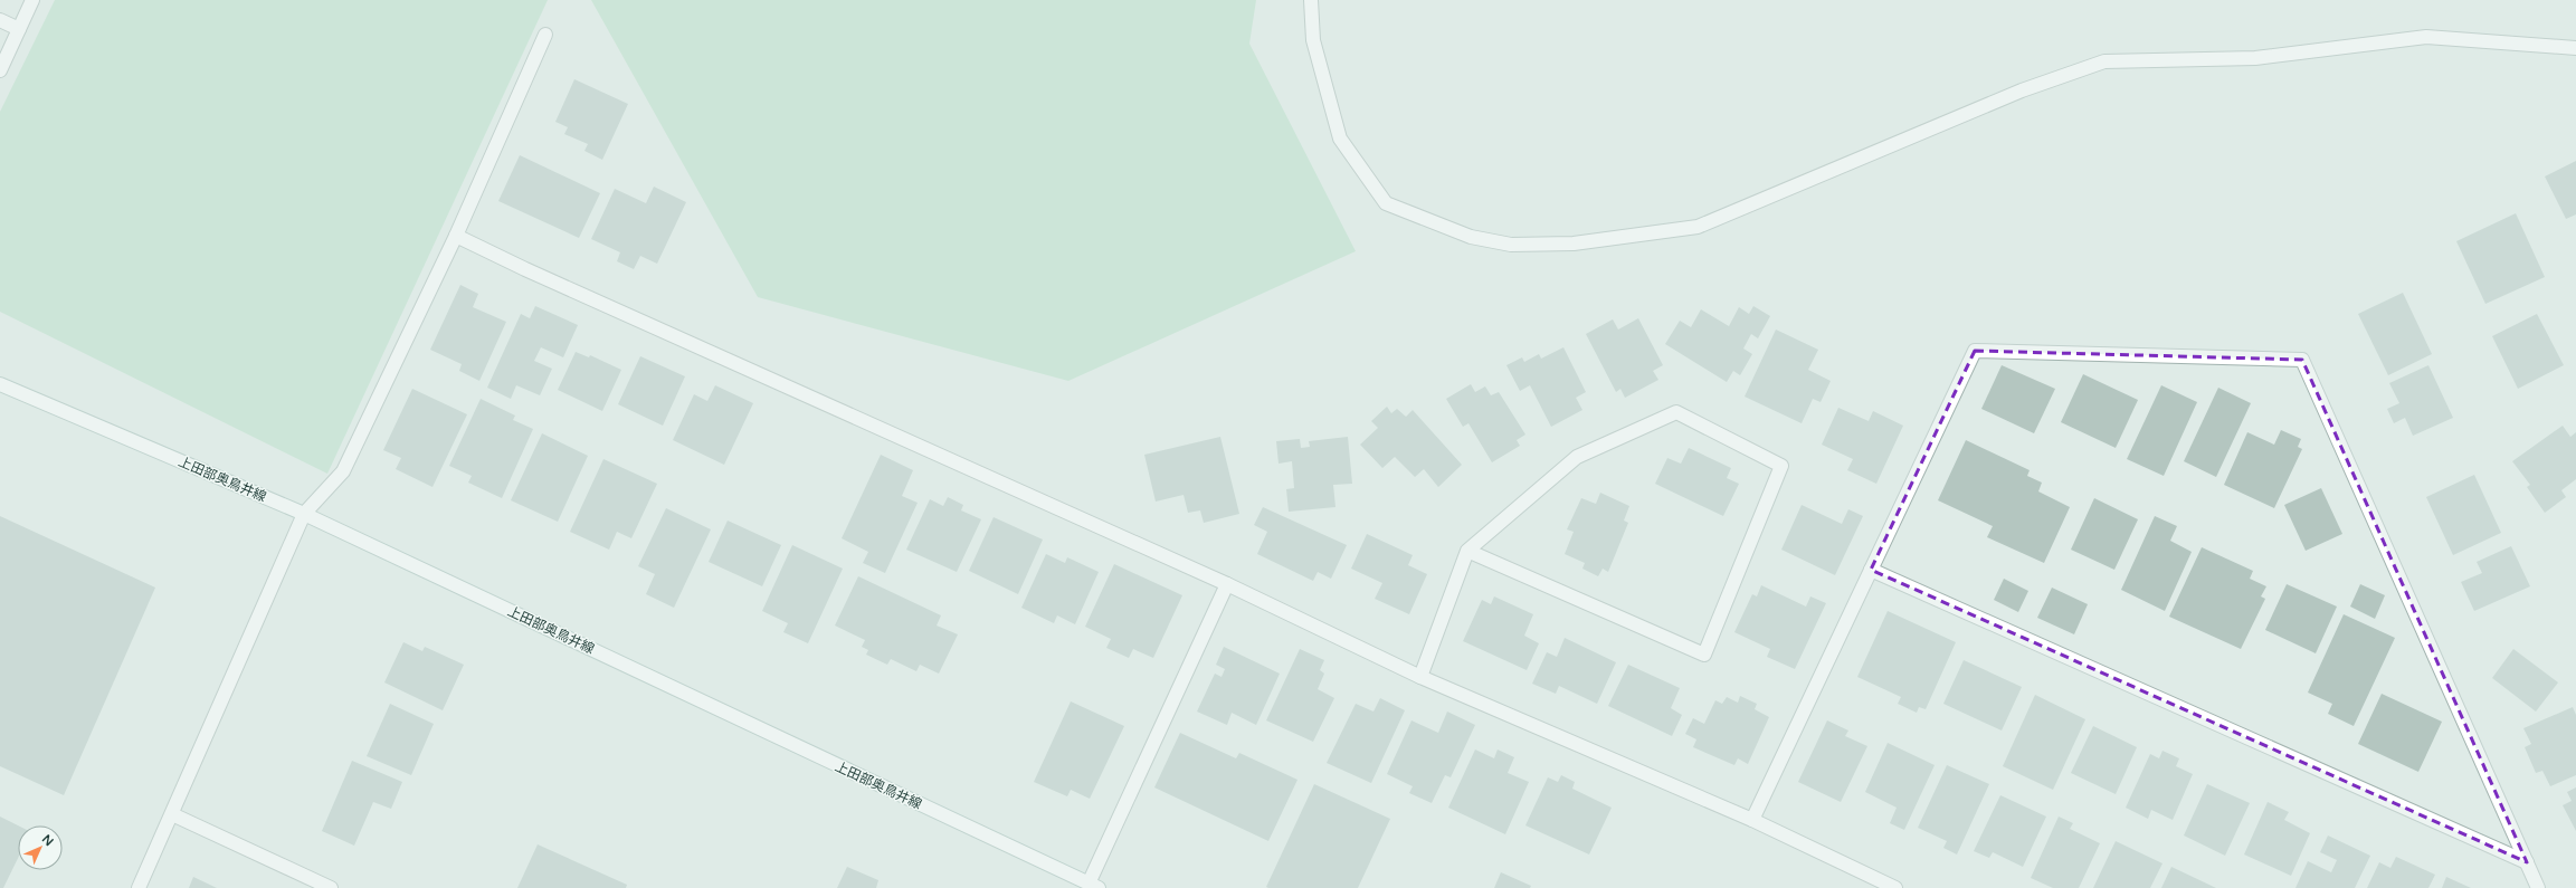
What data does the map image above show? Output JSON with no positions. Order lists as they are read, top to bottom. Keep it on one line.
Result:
{"streets":{"street":["上田部奥鳥井線"]},"north":"top right"}
